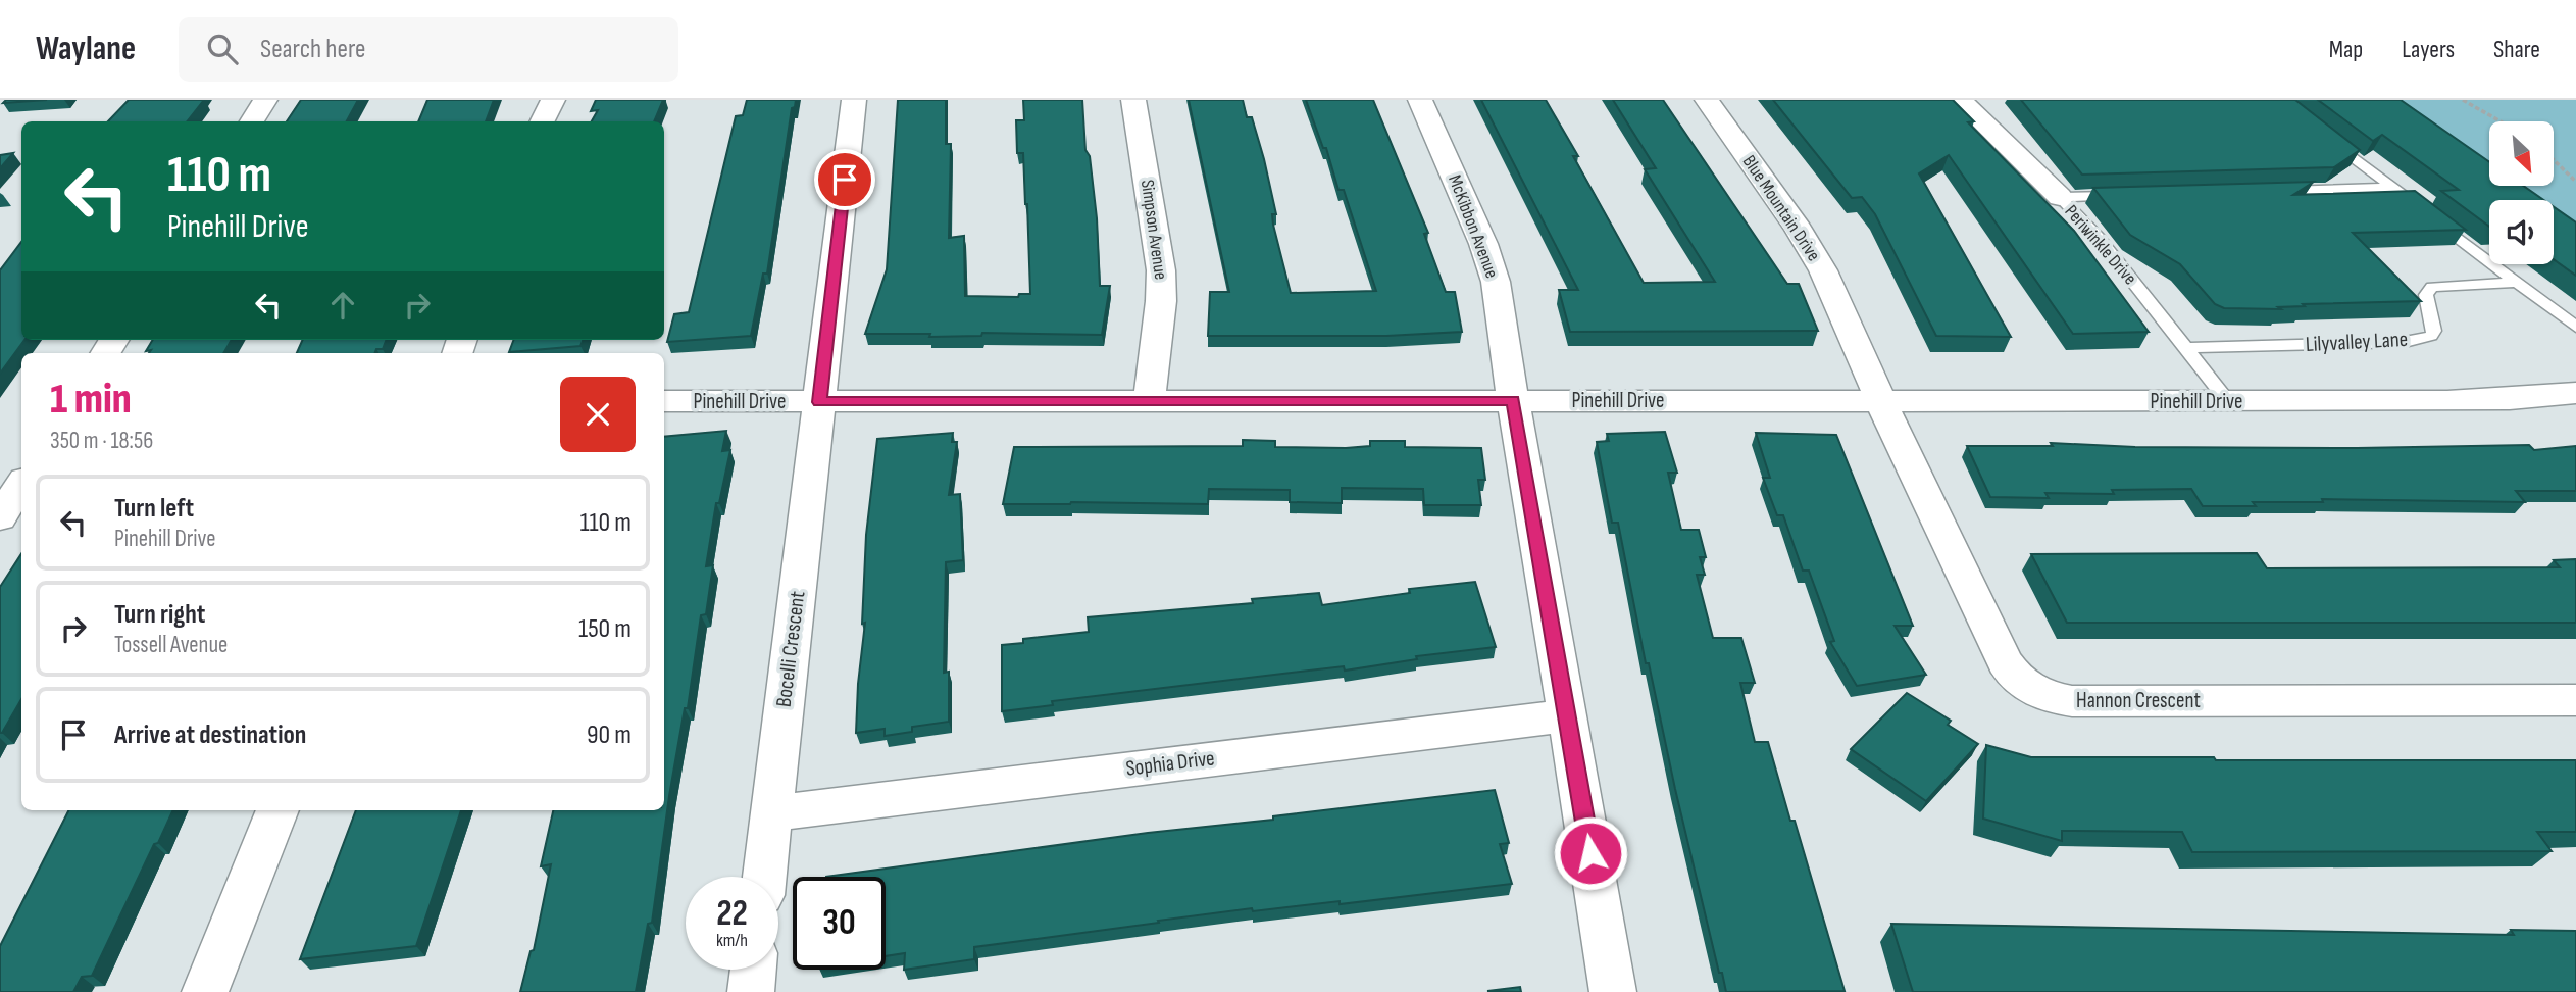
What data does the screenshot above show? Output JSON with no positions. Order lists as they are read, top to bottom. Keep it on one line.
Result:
{"streets":{"street":["Blue Mountain Drive","McKibbon Avenue","Simpson Avenue","Periwinkle Drive","Pinehill Drive","Bocelli Crescent","Hannon Crescent","Sophia Drive"],"lane":["Lilyvalley Lane"]},"crossings":[["Blue Mountain Drive","Pinehill Drive"],["Blue Mountain Drive","Hannon Crescent"],["McKibbon Avenue","Pinehill Drive"],["Simpson Avenue","Pinehill Drive"],["Periwinkle Drive","Lilyvalley Lane"],["Periwinkle Drive","Pinehill Drive"],["Pinehill Drive","Bocelli Crescent"],["Pinehill Drive","Hannon Crescent"],["Bocelli Crescent","Sophia Drive"]],"north":"bottom right","page":{"header":"Waylane","search":"Search here","nav":["Map","Layers","Share"],"turn":["110 m","Pinehill Drive"],"heading":["1 min","350 m · 18:56"],"list":[{"name":"Turn left","note":"Pinehill Drive","value":"110 m"},{"name":"Turn right","note":"Tossell Avenue","value":"150 m"},{"name":"Arrive at destination","value":"90 m"}],"speed":"22 km/h","limit":"30"}}
